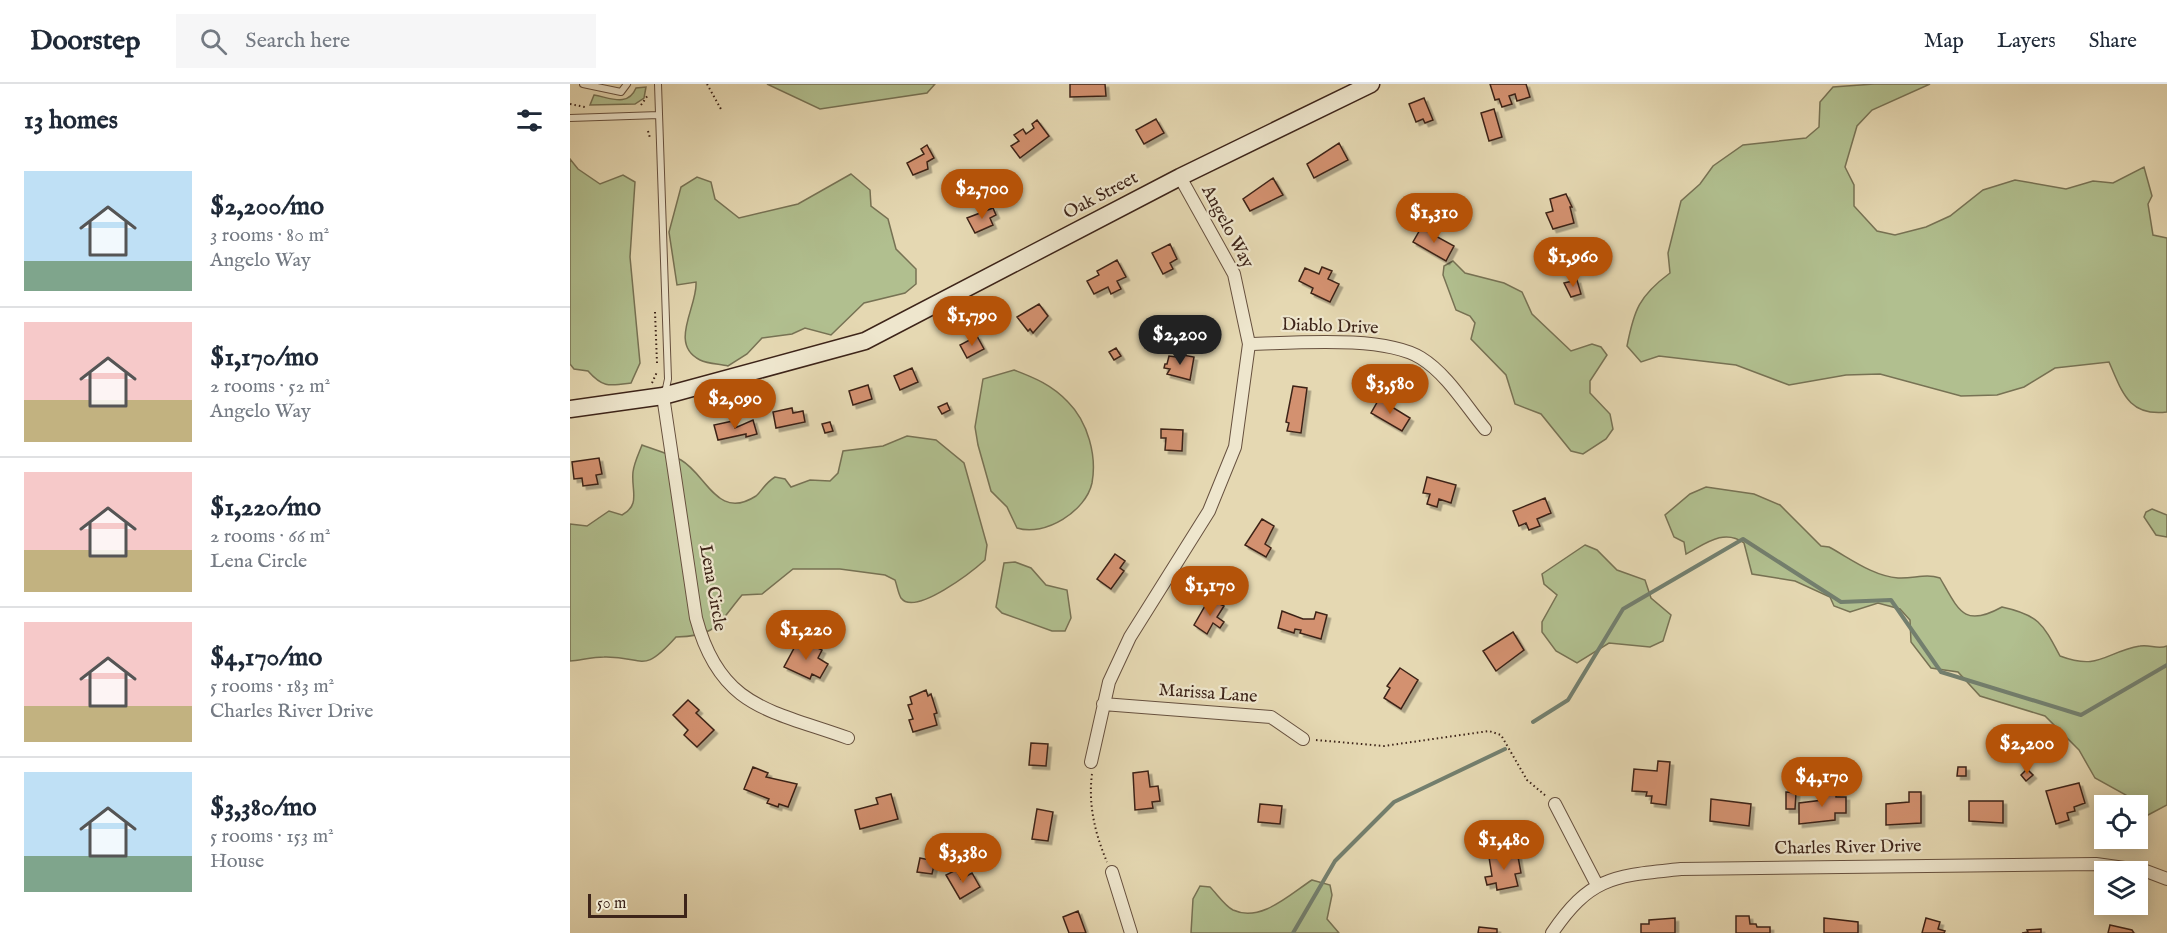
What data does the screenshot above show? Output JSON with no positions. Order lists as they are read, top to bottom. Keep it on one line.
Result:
{"streets":{"main road":["Oak Street"],"street":["Angelo Way","Diablo Drive","Lena Circle","Marissa Lane","Charles River Drive"]},"crossings":[["Oak Street","Angelo Way"],["Oak Street","Lena Circle"],["Angelo Way","Diablo Drive"],["Angelo Way","Marissa Lane"]],"scale_bar":"50 m","page":{"header":"Doorstep","search":"Search here","nav":["Map","Layers","Share"],"heading":"13 homes","list":[{"name":"$2,200/mo","note":"3 rooms · 80 m² · Angelo Way"},{"name":"$1,170/mo","note":"2 rooms · 52 m² · Angelo Way"},{"name":"$1,220/mo","note":"2 rooms · 66 m² · Lena Circle"},{"name":"$4,170/mo","note":"5 rooms · 183 m² · Charles River Drive"},{"name":"$3,380/mo","note":"5 rooms · 153 m² · House"}],"price":["$2,700","$1,310","$1,960","$1,790","$2,200","$3,580","$2,090","$1,170","$1,220","$2,200","$4,170","$1,480","$3,380"],"scale":"50 m"}}
